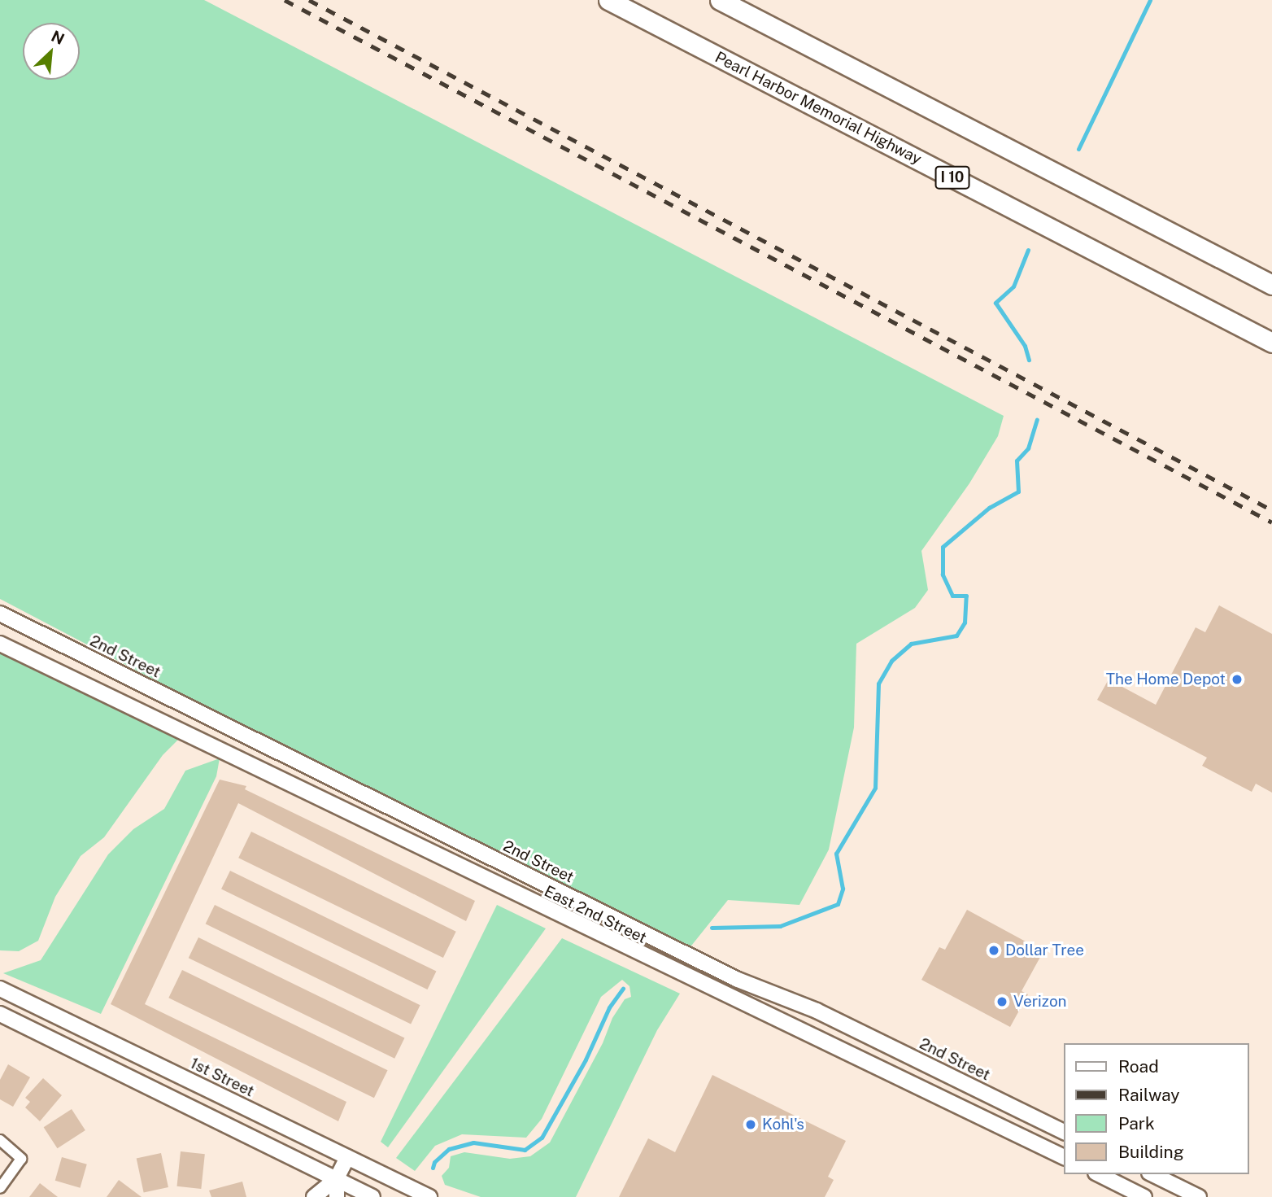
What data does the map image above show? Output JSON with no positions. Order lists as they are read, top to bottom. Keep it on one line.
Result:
{"streets":{"highway":["Pearl Harbor Memorial Highway","I 10"],"street":["2nd Street","East 2nd Street","1st Street"]},"places":["The Home Depot","Dollar Tree","Verizon","Kohl's"],"legend":["Road","Railway","Park","Building"],"north":"top right"}
